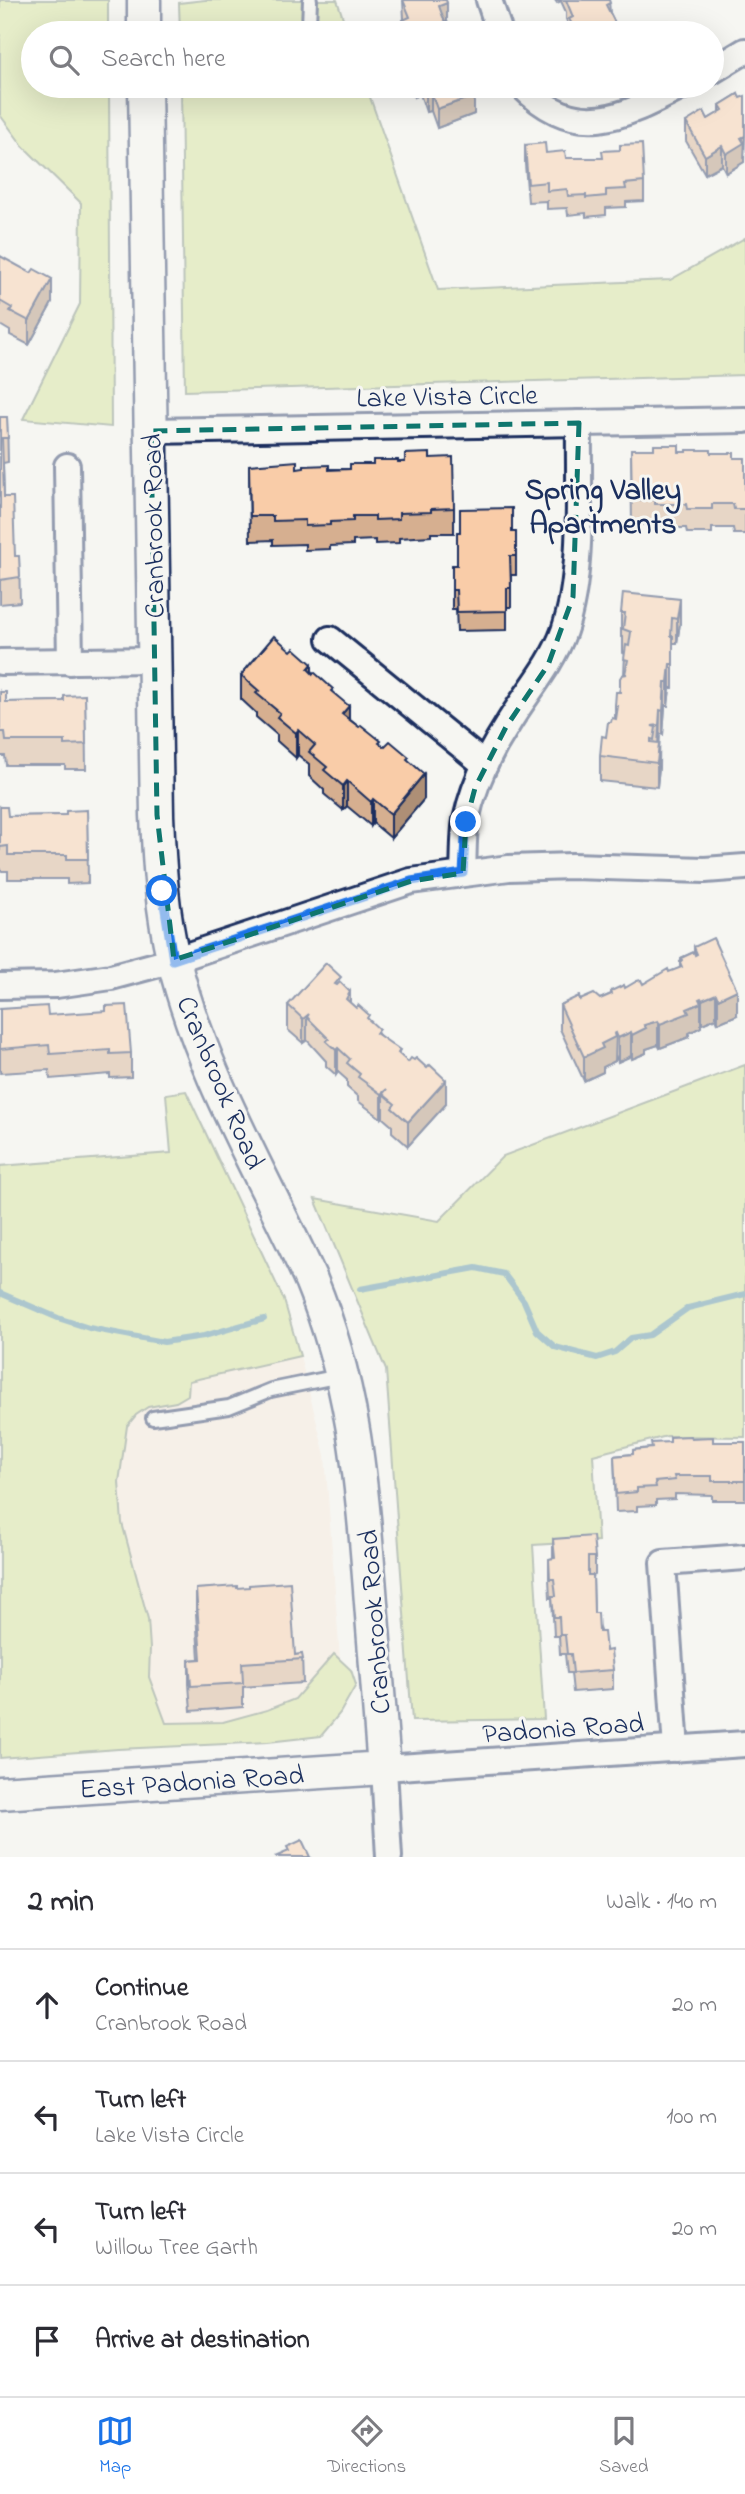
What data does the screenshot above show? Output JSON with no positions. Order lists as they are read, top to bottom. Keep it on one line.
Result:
{"streets":{"street":["Lake Vista Circle","Cranbrook Road","Padonia Road","East Padonia Road"]},"crossings":[["Lake Vista Circle","Cranbrook Road"],["Cranbrook Road","Padonia Road"],["Cranbrook Road","East Padonia Road"],["Padonia Road","East Padonia Road"]],"districts":["Spring Valley Apartments"],"page":{"search":"Search here","heading":["2 min","Walk · 140 m"],"list":[["Continue","Cranbrook Road","20 m"],["Turn left","Lake Vista Circle","100 m"],["Turn left","Willow Tree Garth","20 m"],"Arrive at destination"],"nav":["Map","Directions","Saved"]}}
